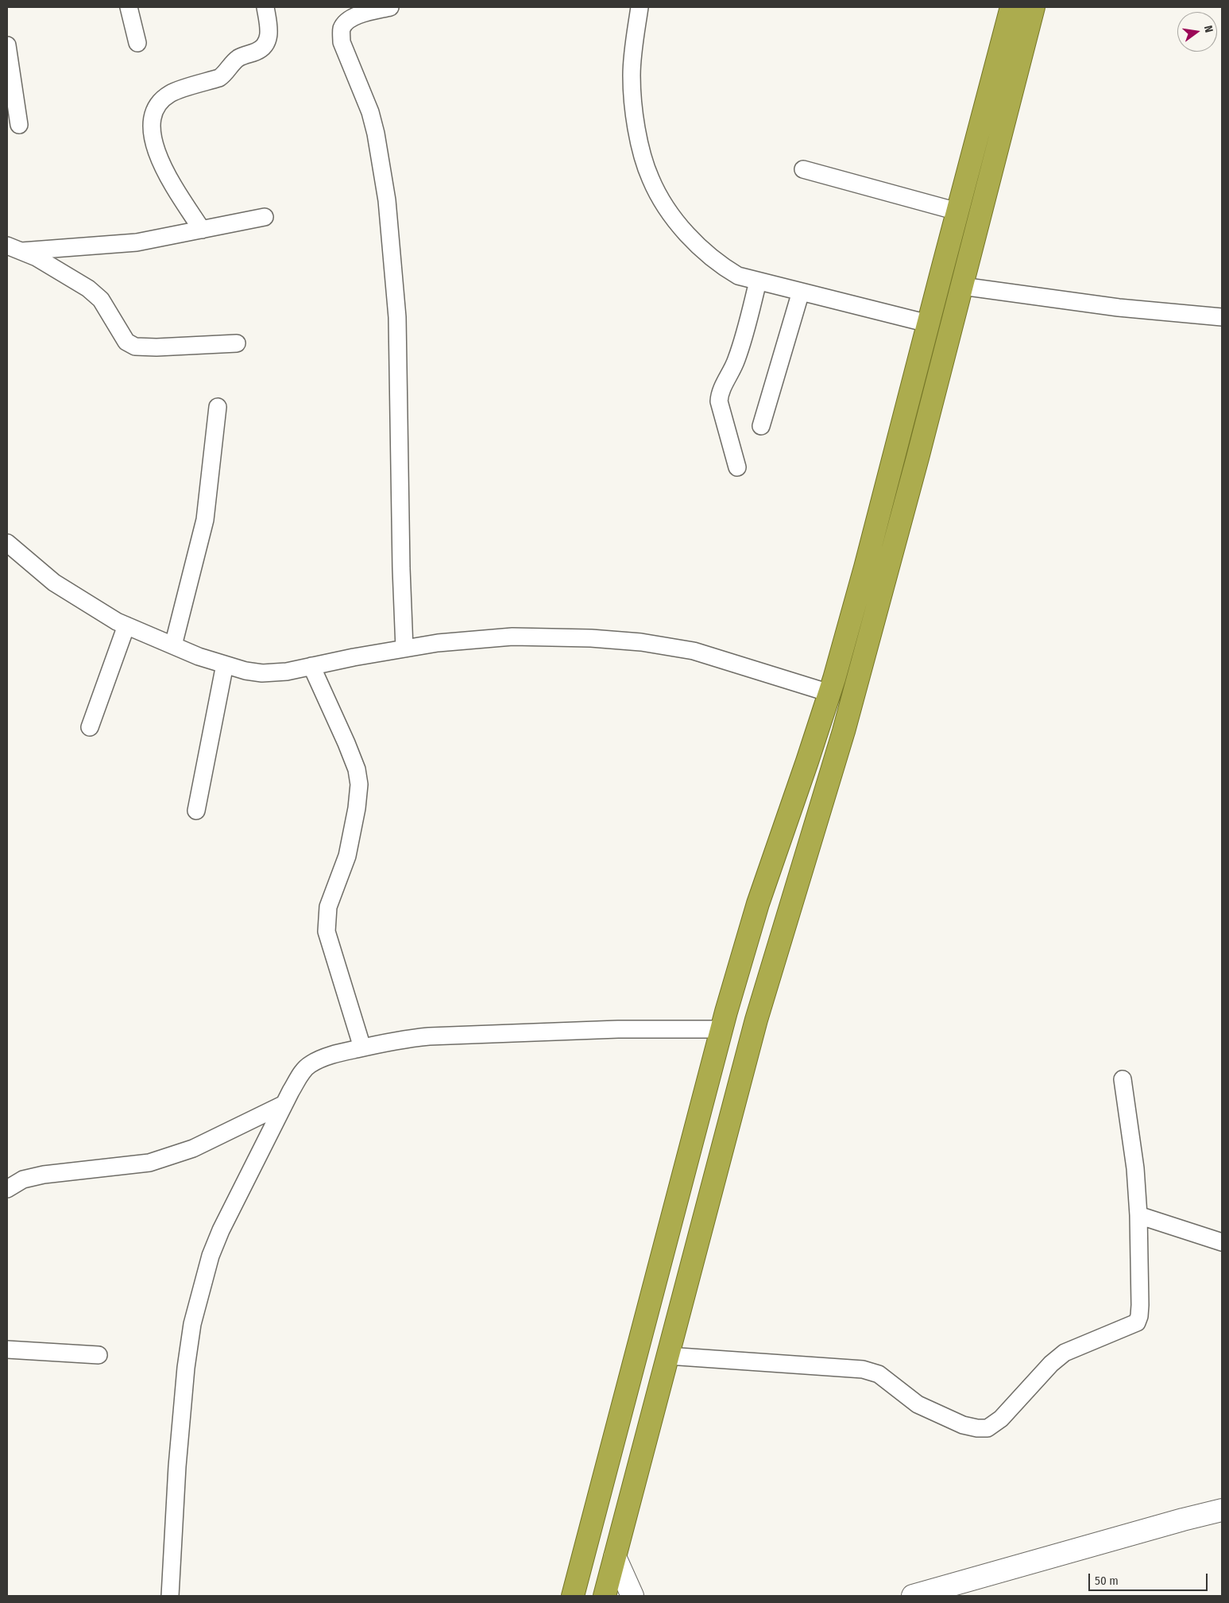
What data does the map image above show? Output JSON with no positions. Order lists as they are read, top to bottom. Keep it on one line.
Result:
{"scale_bar":"50 m","north":"right"}
